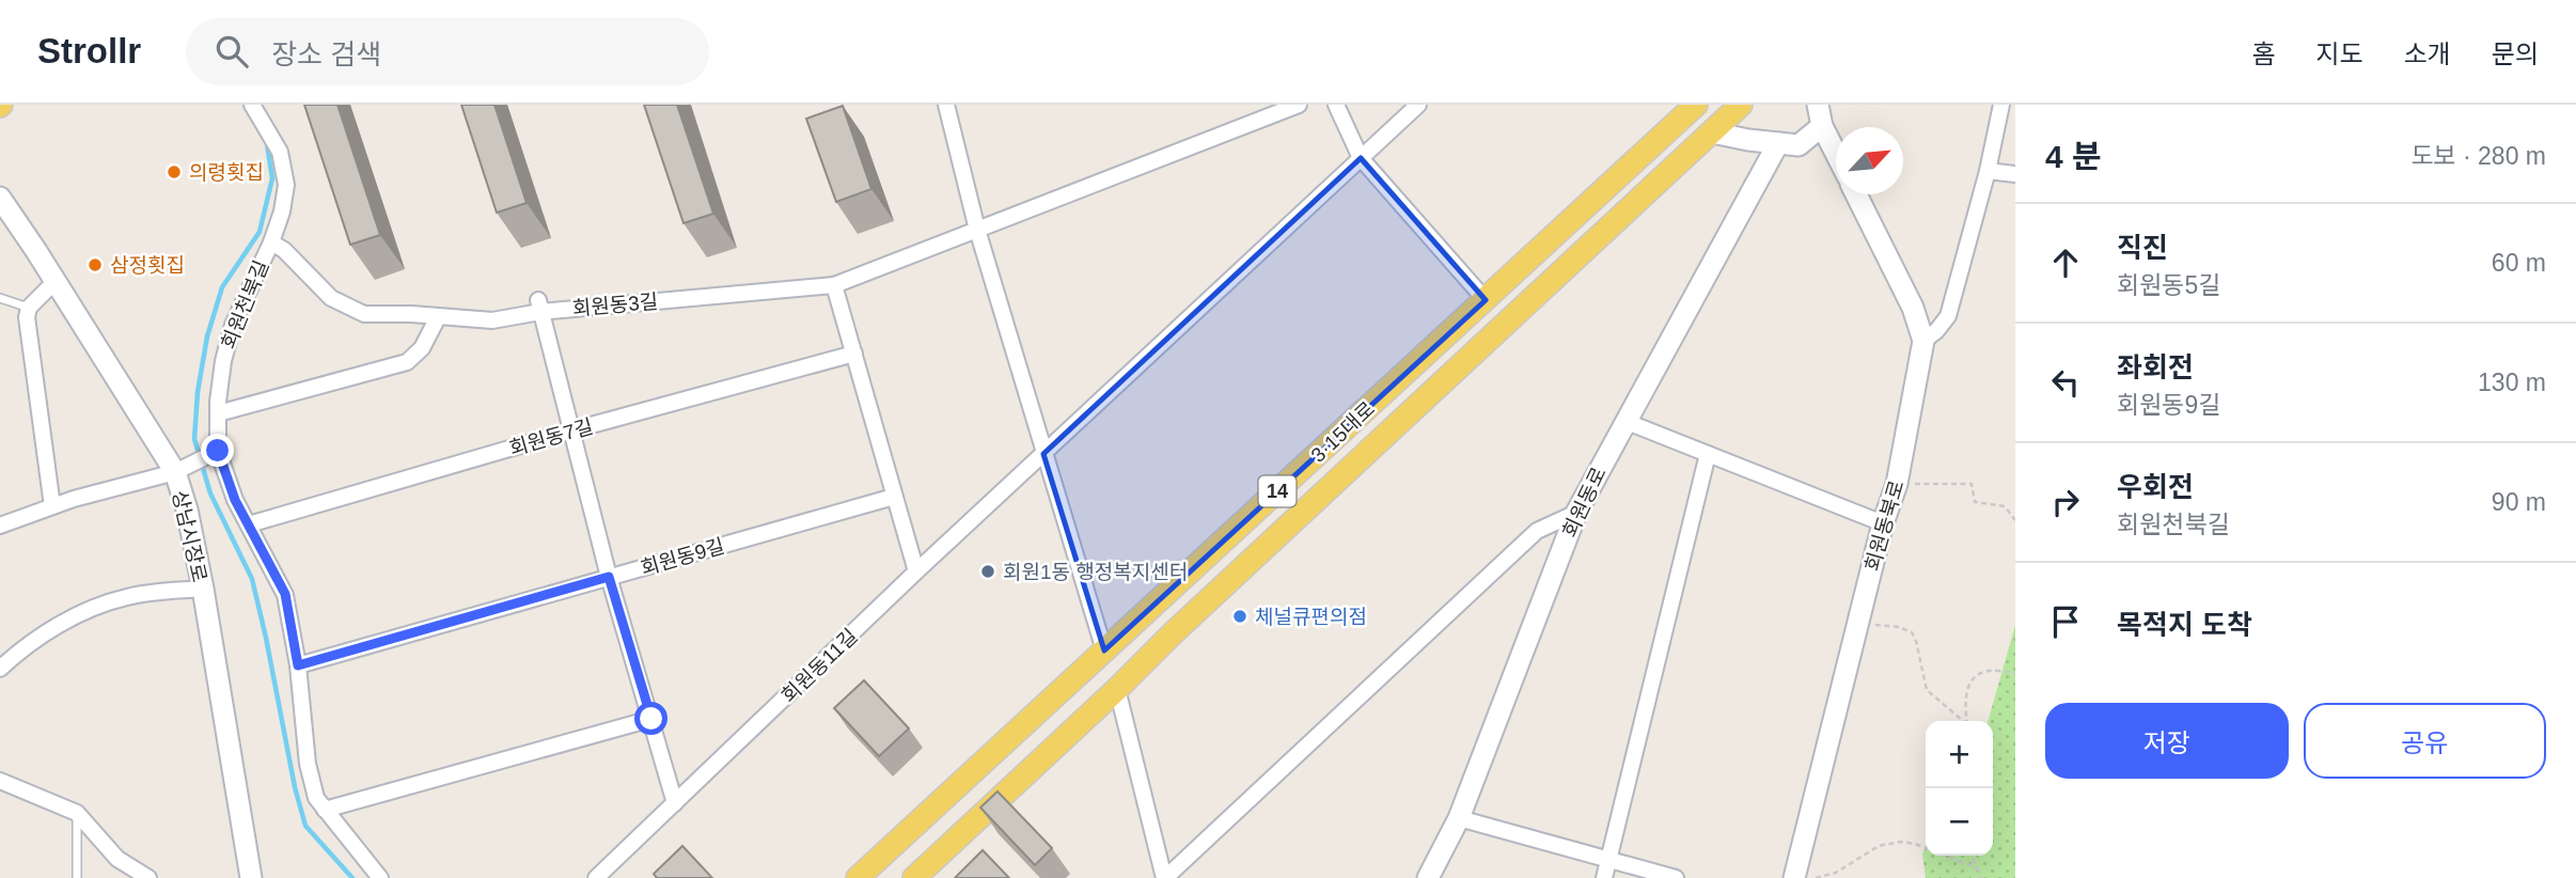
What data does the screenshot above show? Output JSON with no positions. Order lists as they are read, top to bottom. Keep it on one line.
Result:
{"streets":{"main road":["3·15대로","14","회원동로","회원동북로","상남시장로"],"street":["회원천북길","회원동3길","회원동7길","회원동9길","회원동11길"]},"crossings":[["회원천북길","회원동3길"],["회원천북길","회원동7길"],["회원천북길","회원동9길"]],"places":["의령횟집","삼정횟집","회원1동 행정복지센터","체널큐편의점"],"north":"top right","page":{"header":"Strollr","search":"장소 검색","nav":["홈","지도","소개","문의"],"heading":["4 분","도보 · 280 m"],"list":[["직진","회원동5길","60 m"],["좌회전","회원동9길","130 m"],["우회전","회원천북길","90 m"],"목적지 도착"],"buttons":["저장","공유"],"map_buttons":["+","−"]}}
